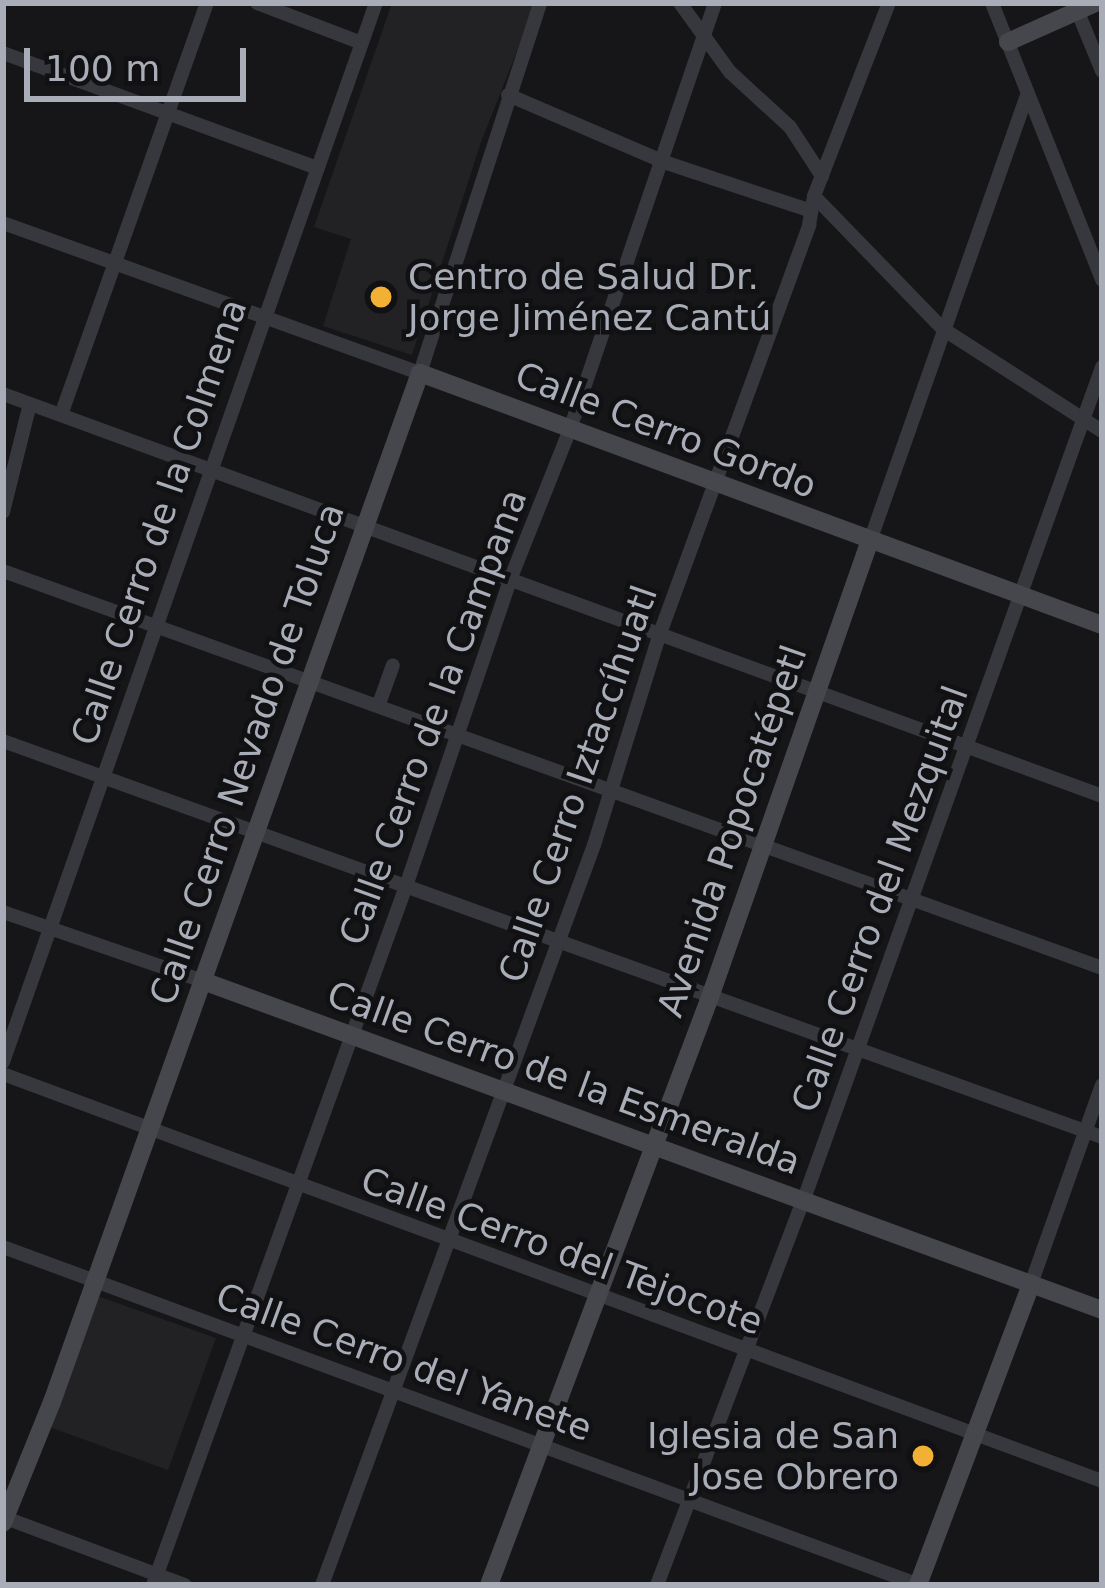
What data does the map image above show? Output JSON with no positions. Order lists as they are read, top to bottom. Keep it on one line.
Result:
{"streets":{"street":["Calle Cerro Gordo","Calle Cerro de la Colmena","Calle Cerro de la Campana","Calle Cerro Nevado de Toluca","Calle Cerro Iztaccíhuatl","Avenida Popocatépetl","Calle Cerro del Mezquital","Calle Cerro de la Esmeralda","Calle Cerro del Tejocote","Calle Cerro del Yanete"]},"crossings":[["Calle Cerro Gordo","Calle Cerro de la Colmena"],["Calle Cerro Gordo","Calle Cerro de la Campana"],["Calle Cerro Gordo","Calle Cerro Nevado de Toluca"],["Calle Cerro Gordo","Calle Cerro Iztaccíhuatl"],["Calle Cerro Gordo","Avenida Popocatépetl"],["Calle Cerro Gordo","Calle Cerro del Mezquital"],["Calle Cerro de la Colmena","Calle Cerro de la Esmeralda"],["Calle Cerro de la Campana","Calle Cerro de la Esmeralda"],["Calle Cerro de la Campana","Calle Cerro del Tejocote"],["Calle Cerro de la Campana","Calle Cerro del Yanete"],["Calle Cerro Nevado de Toluca","Calle Cerro de la Esmeralda"],["Calle Cerro Nevado de Toluca","Calle Cerro del Tejocote"],["Calle Cerro Nevado de Toluca","Calle Cerro del Yanete"],["Calle Cerro Iztaccíhuatl","Calle Cerro de la Esmeralda"],["Calle Cerro Iztaccíhuatl","Calle Cerro del Tejocote"],["Calle Cerro Iztaccíhuatl","Calle Cerro del Yanete"],["Avenida Popocatépetl","Calle Cerro de la Esmeralda"],["Avenida Popocatépetl","Calle Cerro del Tejocote"],["Avenida Popocatépetl","Calle Cerro del Yanete"],["Calle Cerro del Mezquital","Calle Cerro de la Esmeralda"],["Calle Cerro del Mezquital","Calle Cerro del Tejocote"],["Calle Cerro del Mezquital","Calle Cerro del Yanete"]],"places":["Centro de Salud Dr. Jorge Jiménez Cantú","Iglesia de San Jose Obrero"],"scale_bar":"100 m"}
